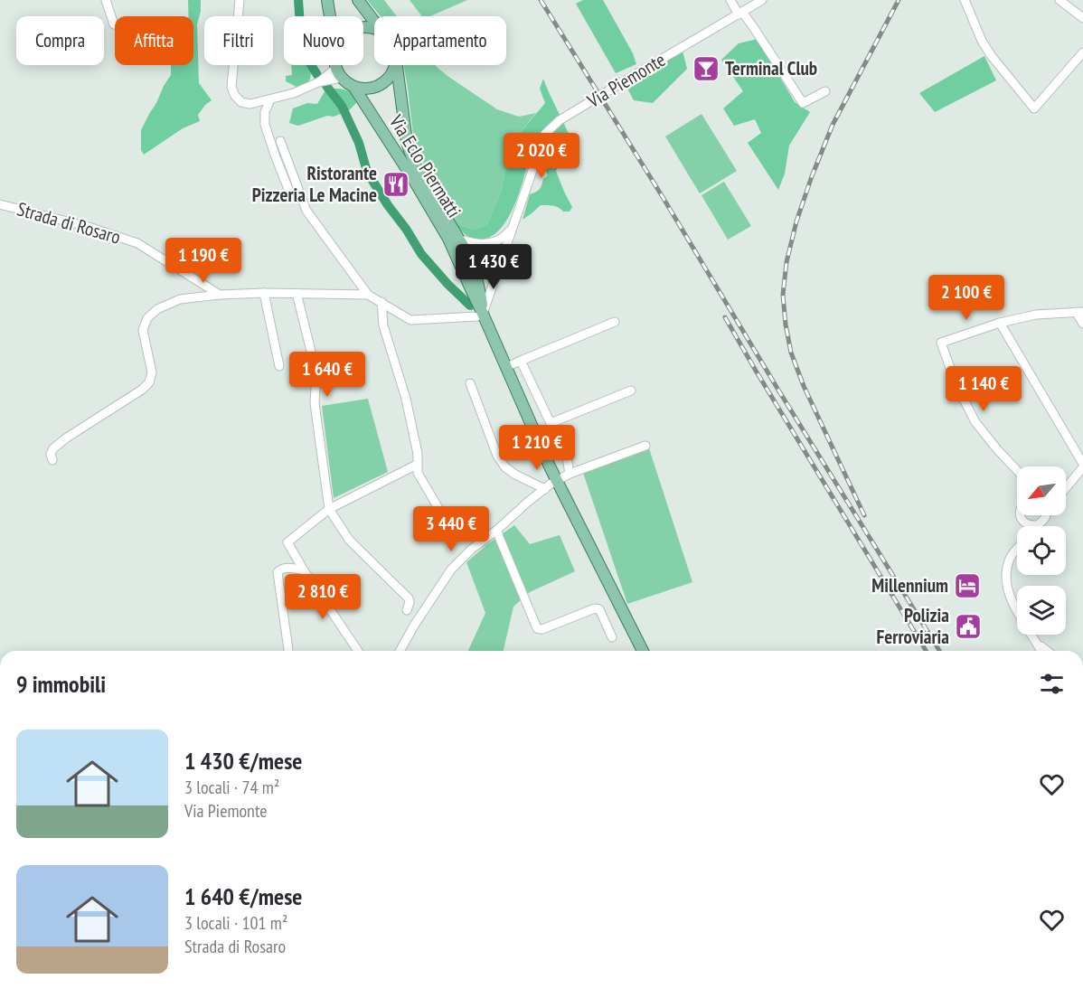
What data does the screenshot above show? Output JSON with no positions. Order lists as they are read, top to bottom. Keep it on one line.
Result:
{"streets":{"main road":["Via Eclo Piermatti"],"street":["Via Piemonte","Strada di Rosaro"]},"crossings":[["Via Piemonte","Via Eclo Piermatti"]],"places":{"bar":["Terminal Club"],"restaurant":["Ristorante Pizzeria Le Macine"],"hotel":["Millennium"],"public building":["Polizia Ferroviaria"]},"north":"bottom left","page":{"chip":["Compra","Affitta","Filtri","Nuovo","Appartamento"],"price":["2 020 €","1 190 €","1 430 €","2 100 €","1 640 €","1 140 €","1 210 €","3 440 €","2 810 €"],"heading":"9 immobili","list":[{"name":"1 430 €/mese","note":"3 locali · 74 m² · Via Piemonte"},{"name":"1 640 €/mese","note":"3 locali · 101 m² · Strada di Rosaro"}]}}
